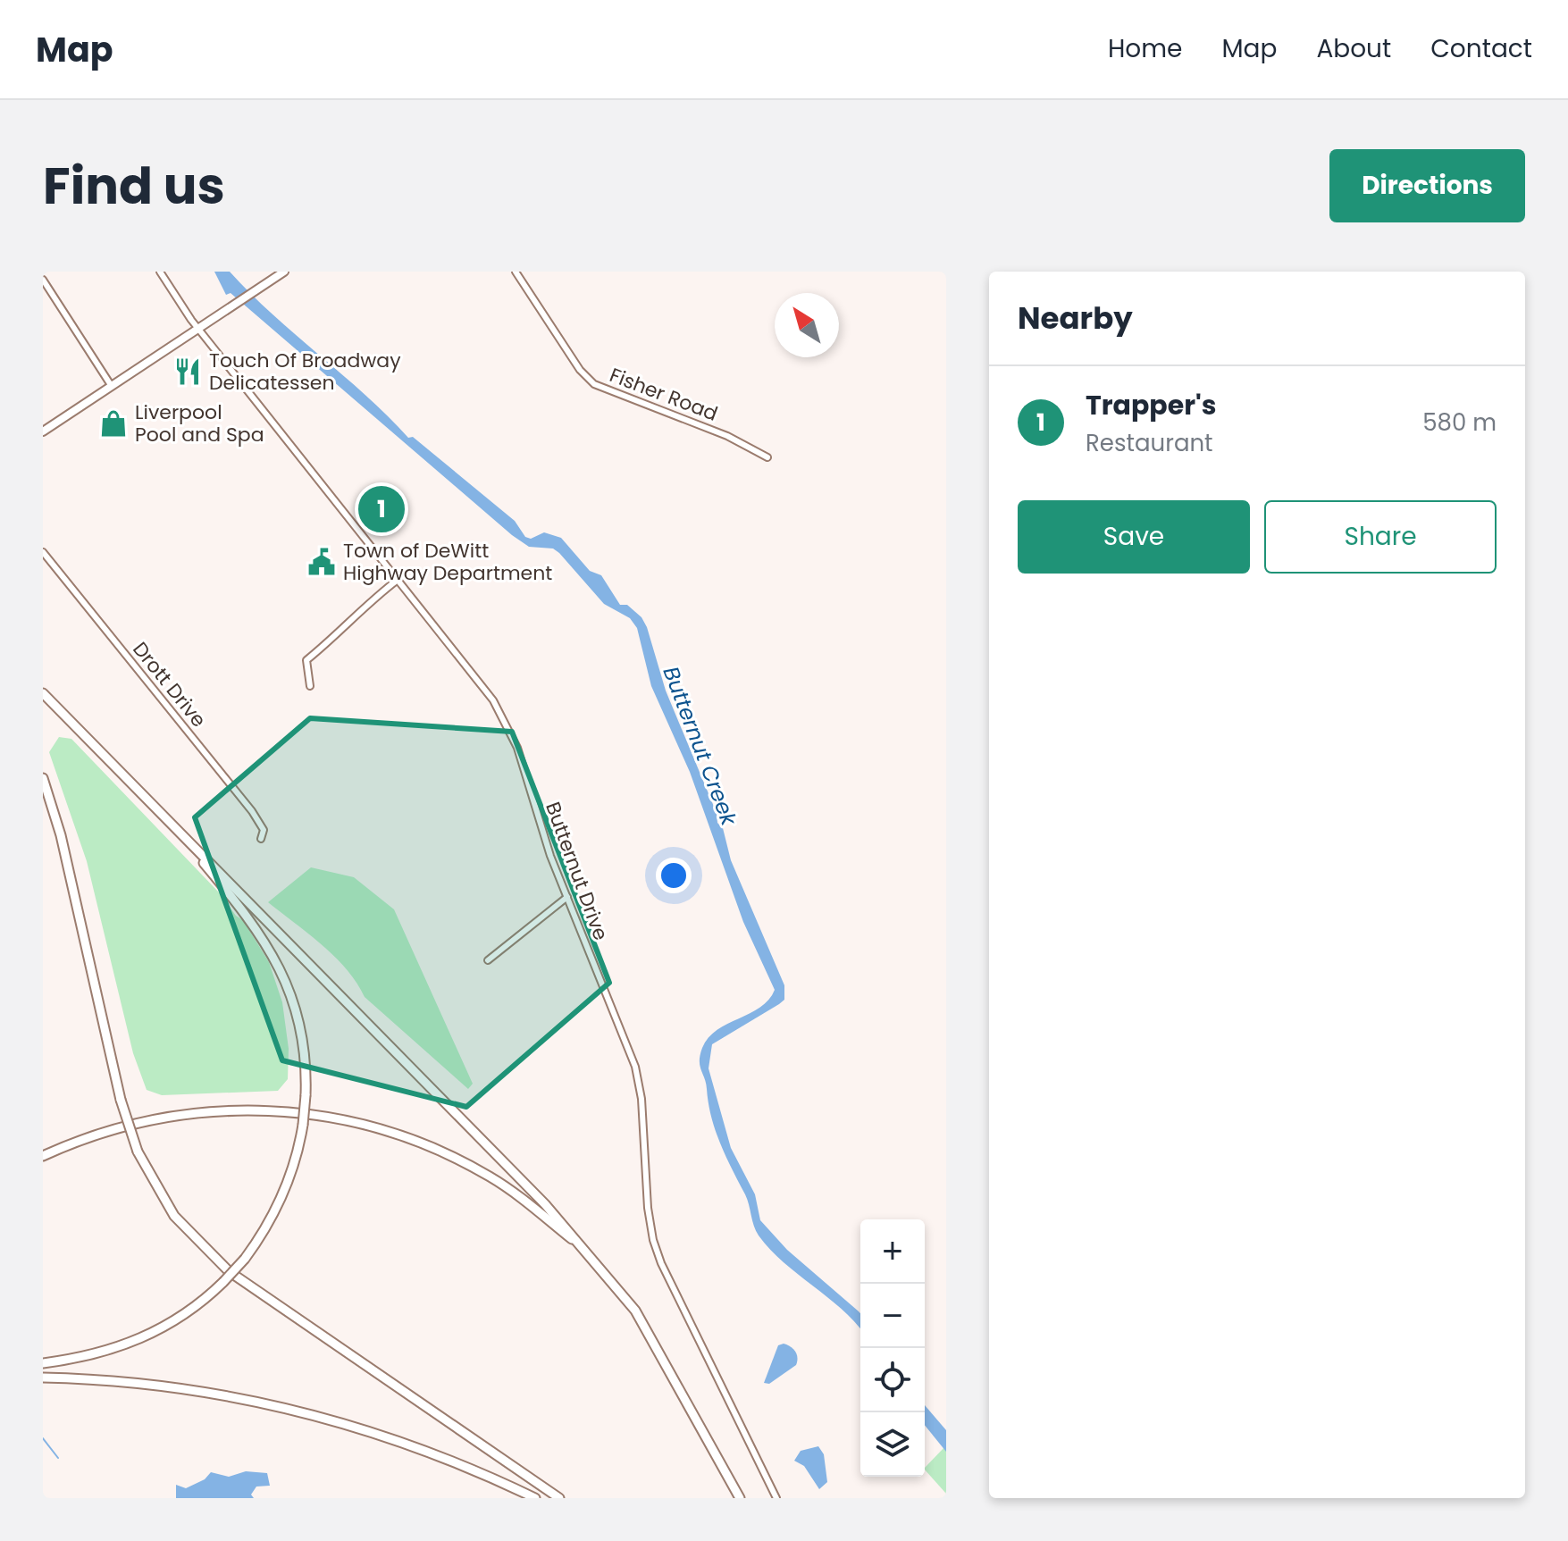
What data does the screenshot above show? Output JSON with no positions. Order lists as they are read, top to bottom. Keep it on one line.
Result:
{"streets":{"street":["Fisher Road","Drott Drive","Butternut Drive"]},"water":["Butternut Creek"],"places":{"restaurant":["Touch Of Broadway Delicatessen"],"shop":["Liverpool Pool and Spa"],"public building":["Town of DeWitt Highway Department"]},"north":"top left","page":{"header":"Map","nav":["Home","Map","About","Contact"],"title":"Find us","buttons":["Directions",["Save","Share"]],"heading":"Nearby","list":[{"mark":"1","name":"Trapper's","note":"Restaurant","value":"580 m"}],"pins":"1","map_buttons":["+","−"]}}
